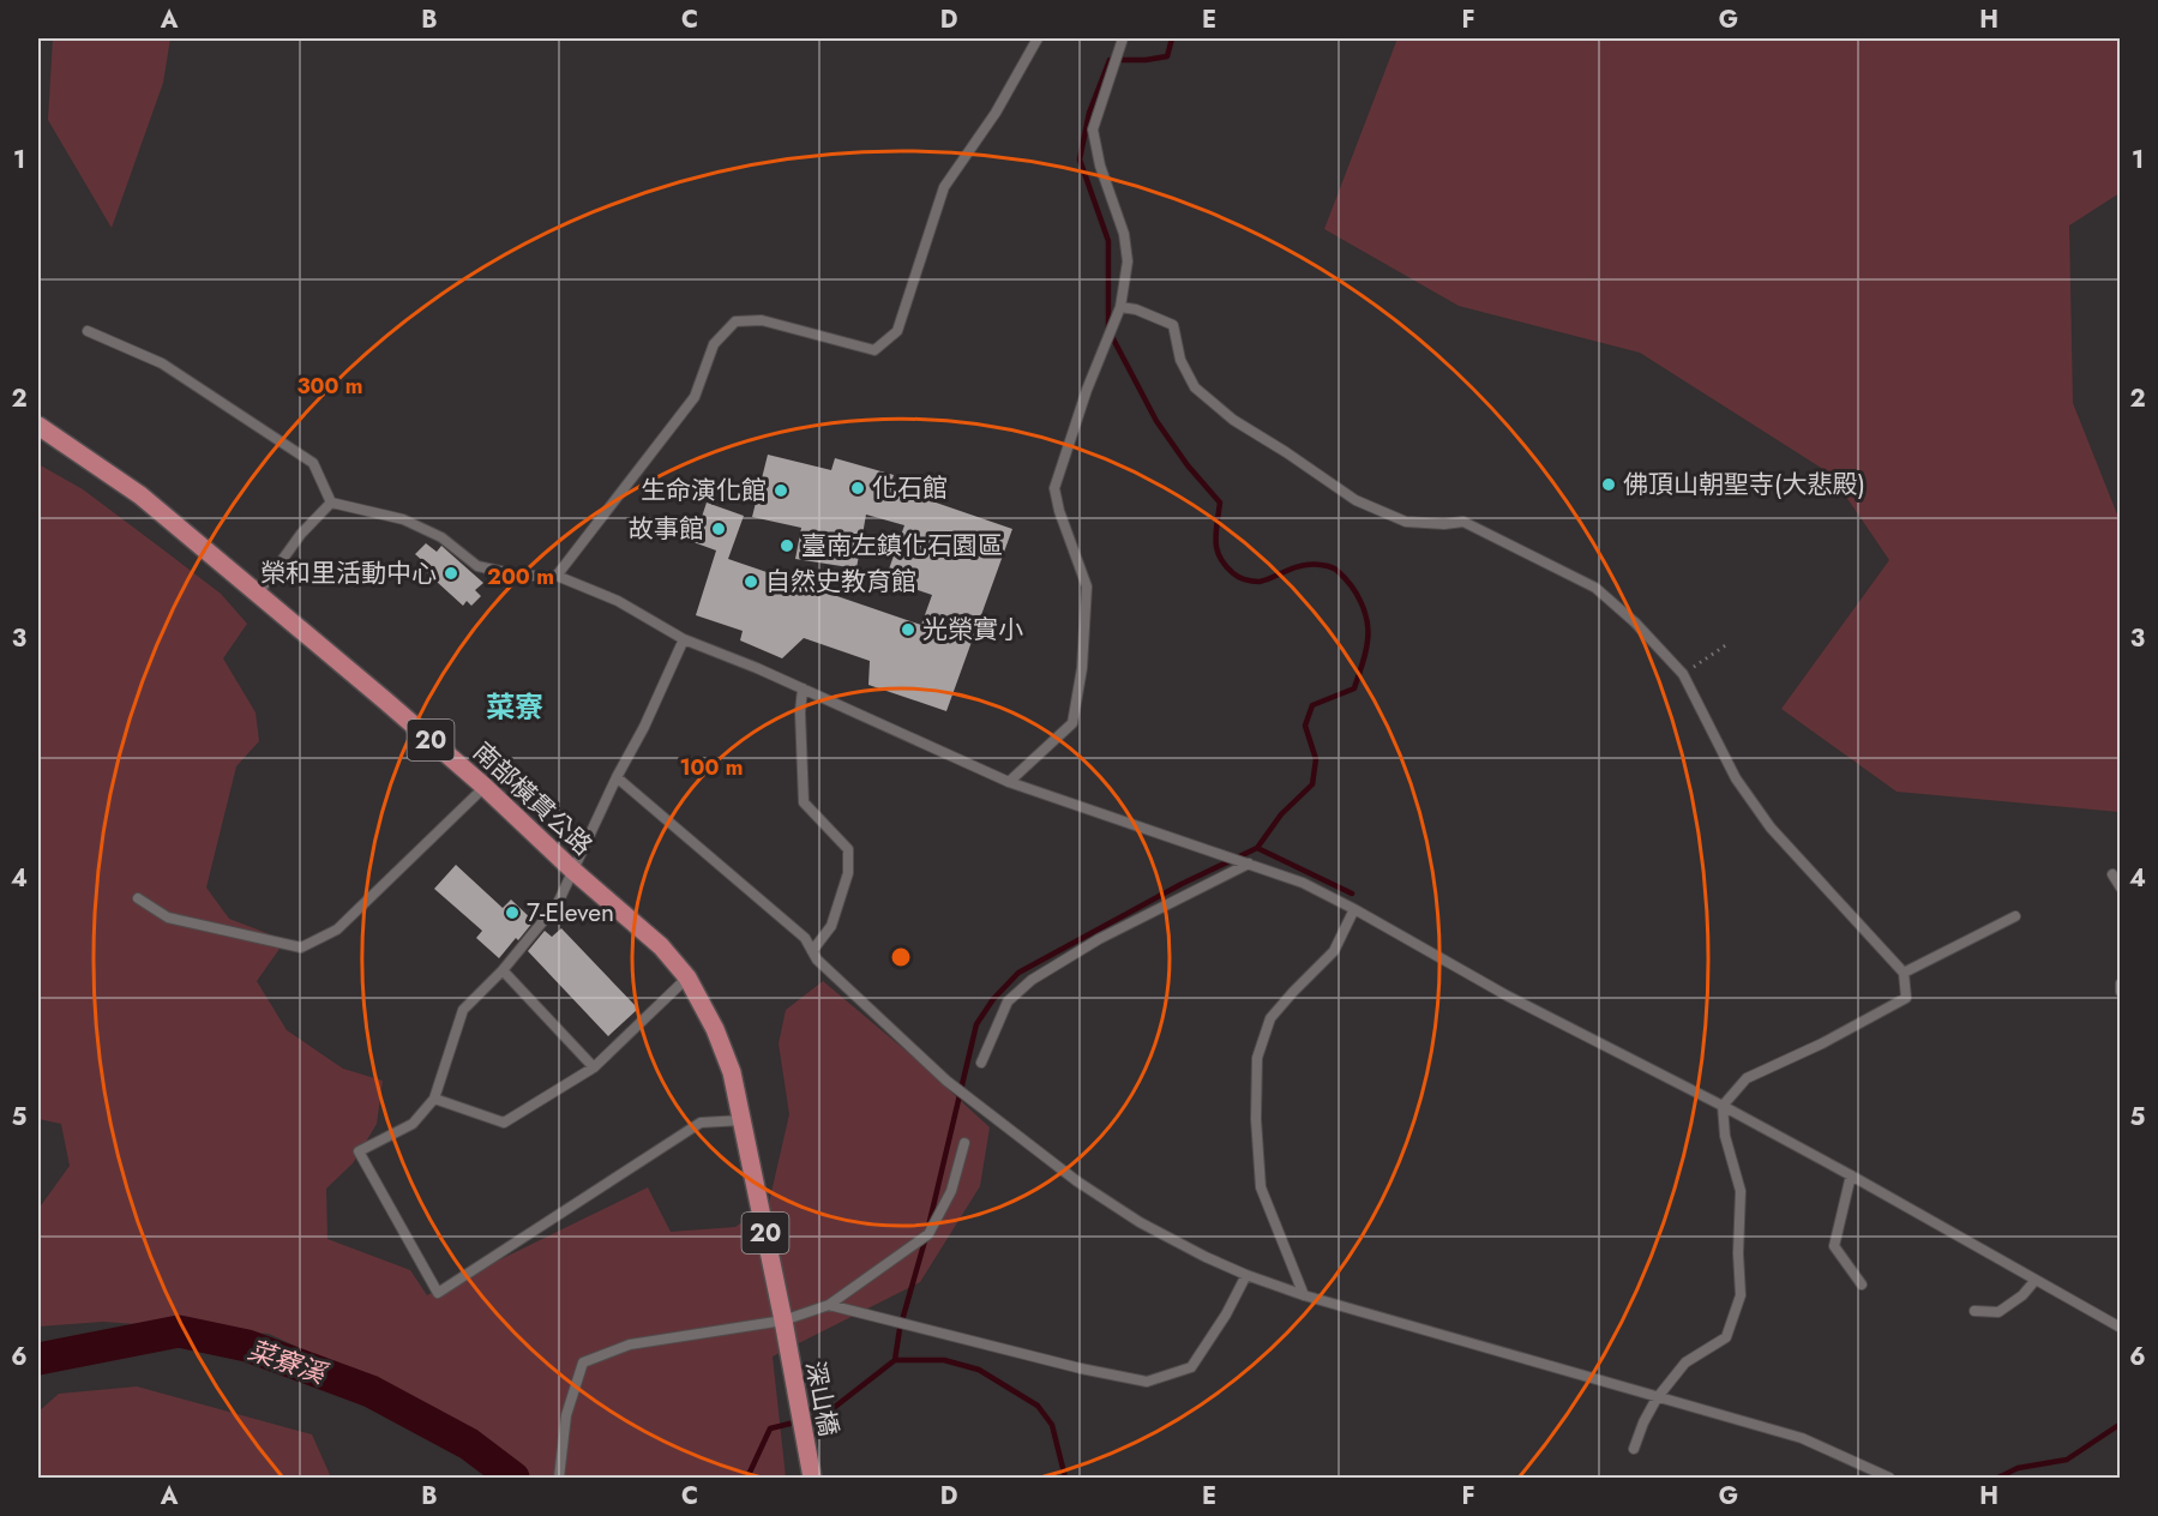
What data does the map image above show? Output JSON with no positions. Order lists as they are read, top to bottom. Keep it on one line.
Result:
{"streets":{"main road":["20","南部橫貫公路","深山橋"]},"crossings":[["南部橫貫公路","深山橋"]],"districts":["菜寮"],"water":["菜竂溪"],"places":["佛頂山朝聖寺(大悲殿)","化石館","生命演化館","故事館","臺南左鎮化石園區","榮和里活動中心","自然史教育館","光榮實小","7-Eleven"],"grid":{"columns":["A","B","C","D","E","F","G","H"],"rows":["1","2","3","4","5","6"]},"rings":["300 m","200 m","100 m"]}
